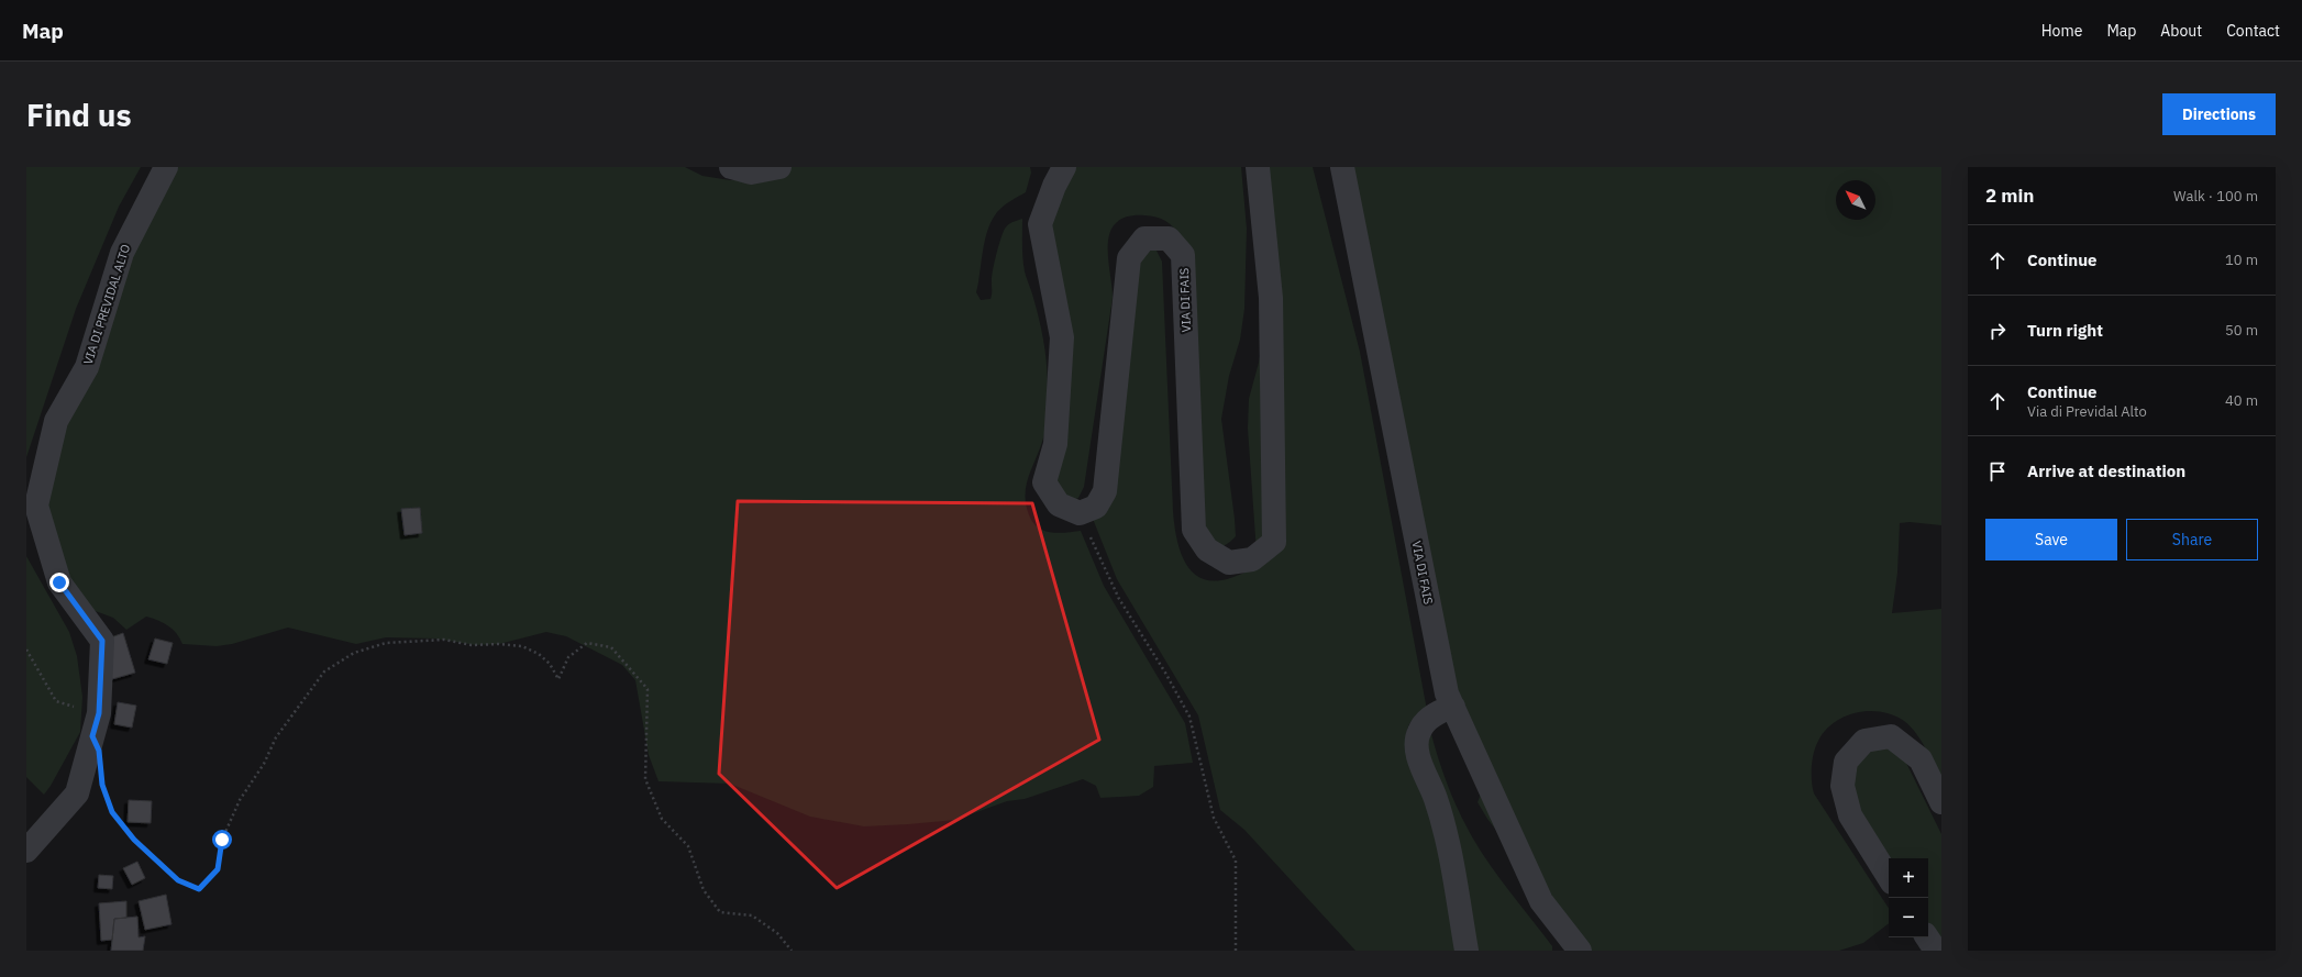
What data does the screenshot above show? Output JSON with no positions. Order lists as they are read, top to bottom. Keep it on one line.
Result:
{"streets":{"street":["VIA DI FAIS","VIA DI PREVIDAL ALTO"]},"north":"top left","page":{"header":"Map","nav":["Home","Map","About","Contact"],"buttons":["Directions",["Save","Share"]],"title":"Find us","heading":["2 min","Walk · 100 m"],"list":[["Continue","10 m"],["Turn right","50 m"],["Continue","Via di Previdal Alto","40 m"],"Arrive at destination"],"map_buttons":["+","−"]}}
